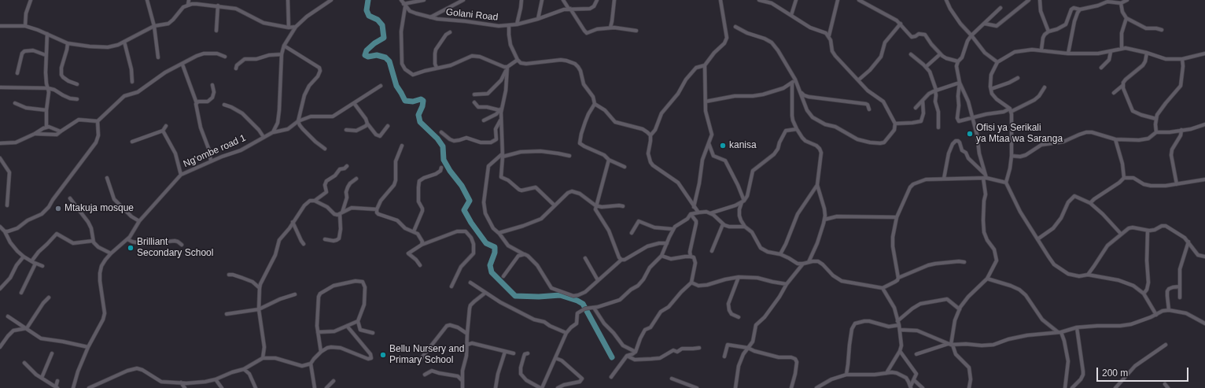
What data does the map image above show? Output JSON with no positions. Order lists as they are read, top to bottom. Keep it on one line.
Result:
{"streets":{"street":["Golani Road","Ng’ombe road 1"]},"places":["Ofisi ya Serikali ya Mtaa wa Saranga","kanisa","Mtakuja mosque","Brilliant Secondary School","Bellu Nursery and Primary School"],"scale_bar":"200 m"}
